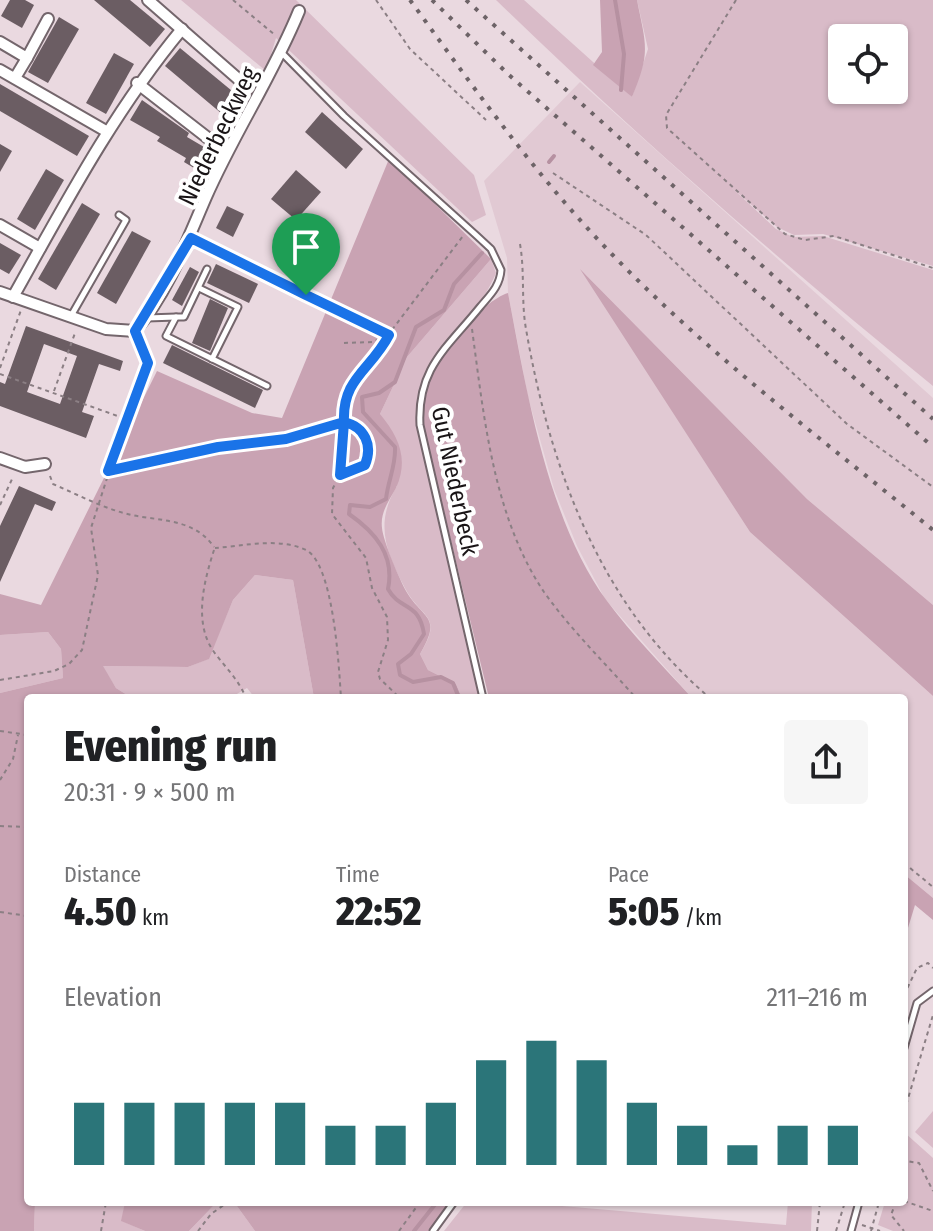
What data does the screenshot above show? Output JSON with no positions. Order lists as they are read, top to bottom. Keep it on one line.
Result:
{"streets":{"street":["Niederbeckweg"],"lane":["Gut Niederbeck"]},"crossings":[["Niederbeckweg","Gut Niederbeck"]],"page":{"heading":["Evening run","20:31 · 9 × 500 m"],"stats":[["Distance","4.50 km"],["Time","22:52"],["Pace","5:05 /km"]],"chart":["Elevation","211–216 m"]}}
